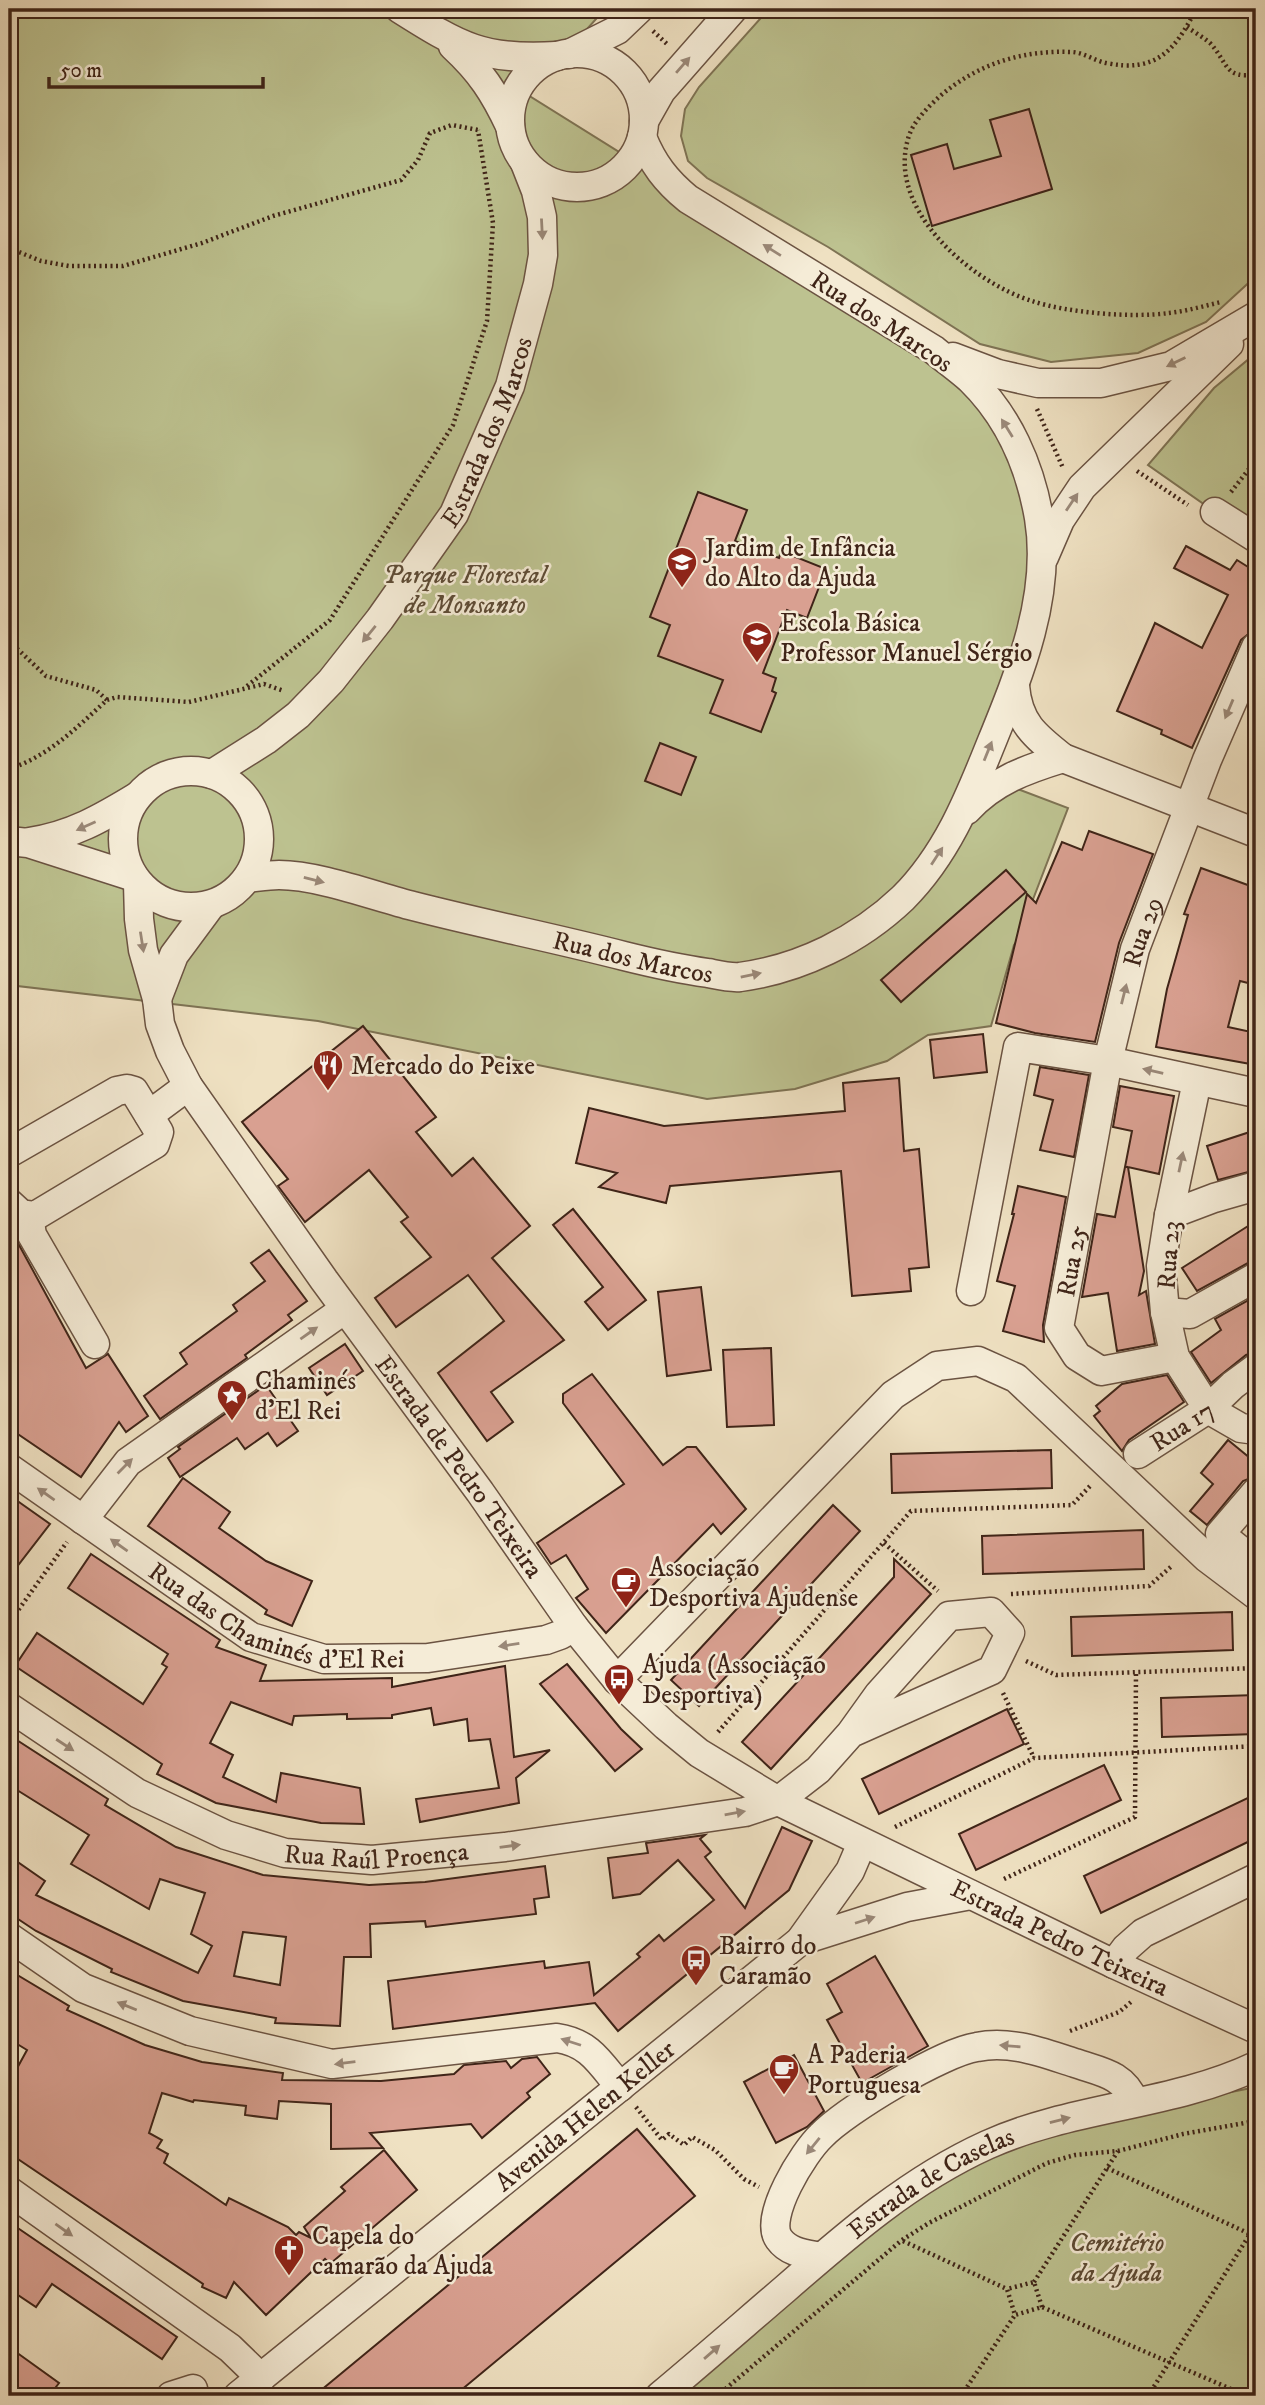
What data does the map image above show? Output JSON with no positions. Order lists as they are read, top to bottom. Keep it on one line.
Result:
{"streets":{"street":["Rua dos Marcos","Estrada dos Marcos","Rua 29","Rua 23","Rua 25","Rua 17","Estrada de Pedro Teixeira","Rua das Chaminés d'El Rei","Rua Raúl Proença","Estrada Pedro Teixeira","Avenida Helen Keller","Estrada de Caselas"]},"crossings":[["Rua dos Marcos","Estrada dos Marcos"],["Rua dos Marcos","Estrada de Pedro Teixeira"],["Estrada dos Marcos","Estrada de Pedro Teixeira"],["Rua 29","Rua 25"],["Rua 23","Rua 25"],["Rua 23","Rua 17"],["Estrada de Pedro Teixeira","Rua das Chaminés d'El Rei"],["Estrada de Pedro Teixeira","Rua Raúl Proença"],["Estrada de Pedro Teixeira","Estrada Pedro Teixeira"],["Estrada de Pedro Teixeira","Avenida Helen Keller"],["Estrada Pedro Teixeira","Avenida Helen Keller"]],"one_way":["Estrada dos Marcos","Rua das Chaminés d'El Rei","Estrada de Caselas"],"parks":["Parque Florestal de Monsanto","Cemitério da Ajuda"],"places":{"school or university":["Jardim de Infância do Alto da Ajuda","Escola Básica Professor Manuel Sérgio"],"restaurant":["Mercado do Peixe"],"place":["Chaminés d'El Rei"],"cafe":["Associação Desportiva Ajudense","A Paderia Portuguesa"],"bus stop":["Ajuda (Associação Desportiva)","Bairro do Caramão"],"church":["Capela do camarão da Ajuda"]},"scale_bar":"50 m"}
